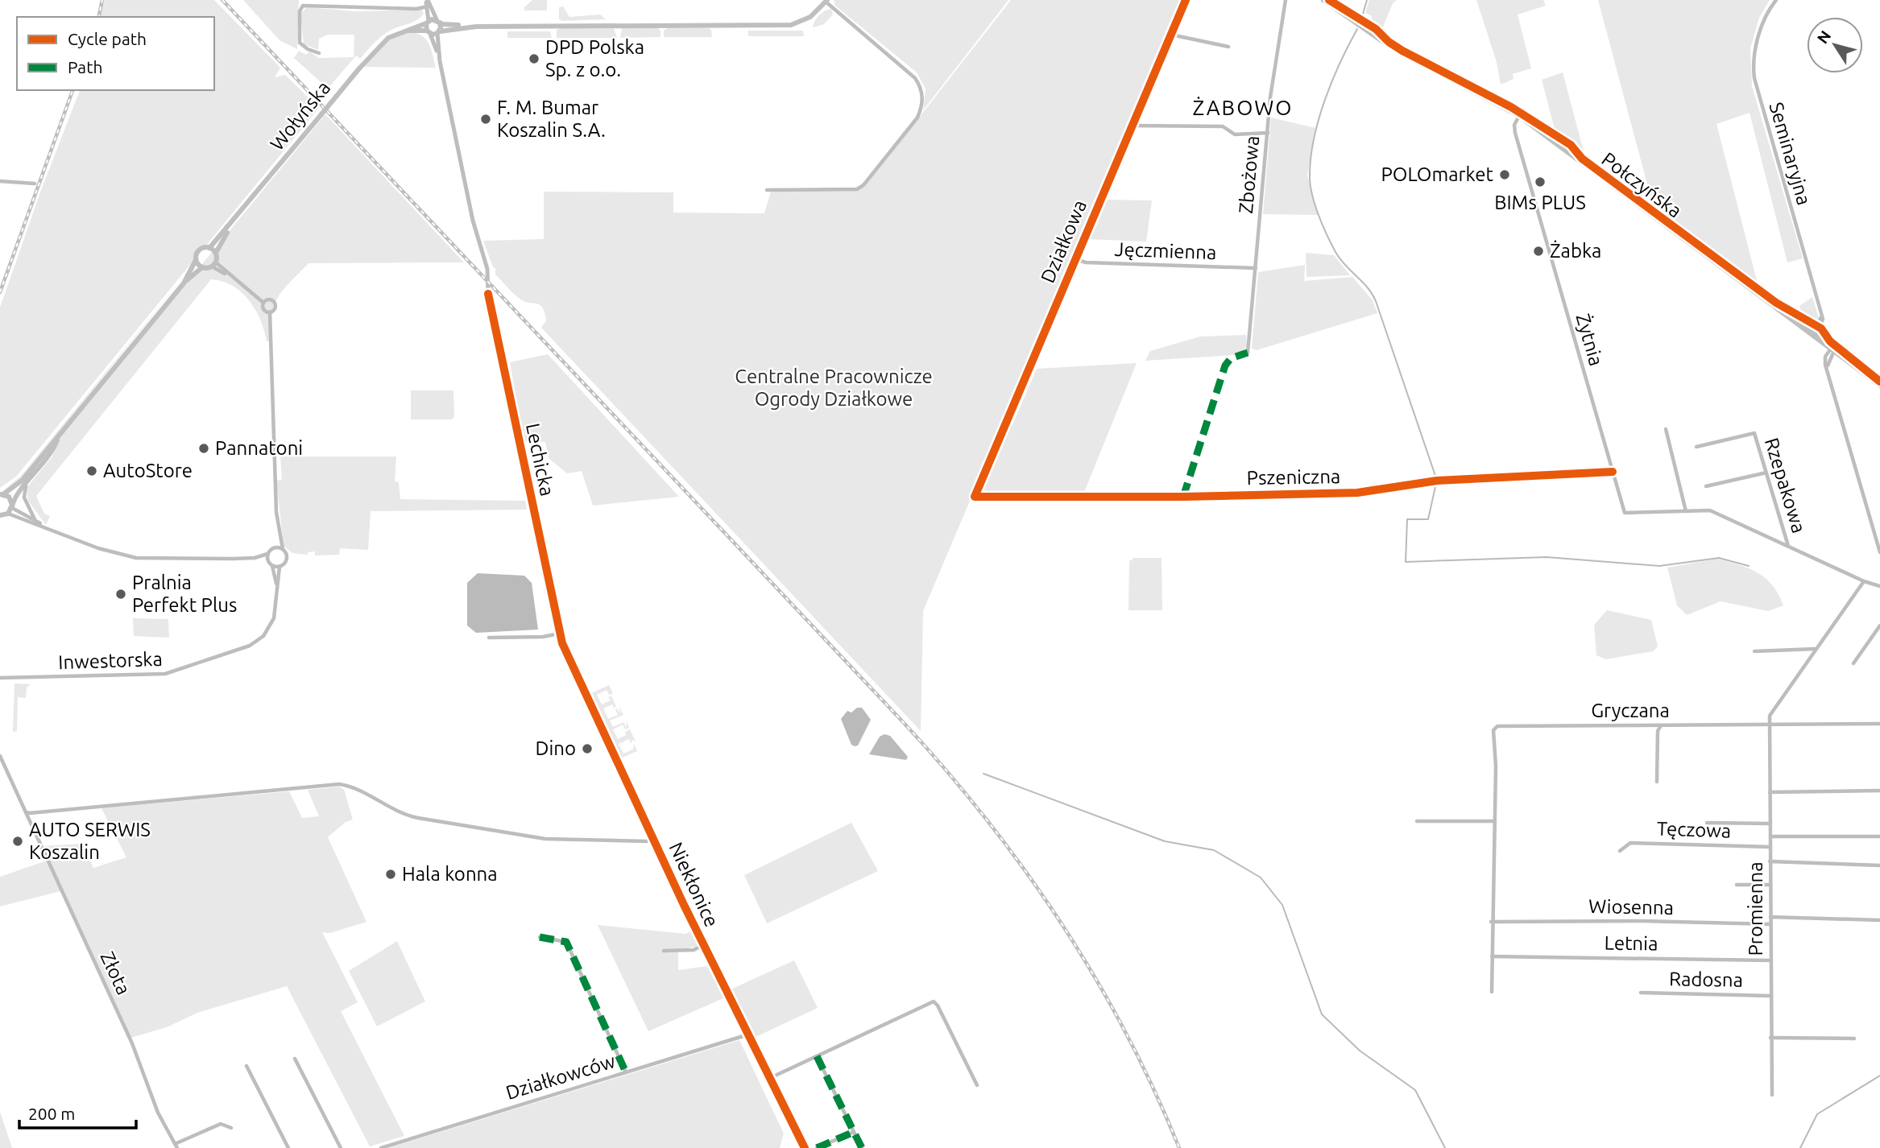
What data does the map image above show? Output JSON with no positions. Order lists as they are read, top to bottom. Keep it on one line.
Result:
{"streets":{"main road":["Wołyńska","Połczyńska"],"street":["Seminaryjna","Zbożowa","Działkowa","Jęczmienna","Żytnia","Lechicka","Pszeniczna","Rzepakowa","Inwestorska","Gryczana","Tęczowa","Niekłonice","Wiosenna","Promienna","Letnia","Złota","Radosna","Działkowców"]},"crossings":[["Seminaryjna","Połczyńska"],["Zbożowa","Jęczmienna"],["Połczyńska","Żytnia"],["Działkowa","Jęczmienna"],["Działkowa","Pszeniczna"],["Żytnia","Pszeniczna"],["Żytnia","Rzepakowa"],["Lechicka","Niekłonice"],["Gryczana","Promienna"],["Tęczowa","Promienna"],["Niekłonice","Działkowców"],["Wiosenna","Promienna"],["Promienna","Letnia"],["Promienna","Radosna"]],"districts":["ŻABOWO"],"parks":["Centralne Pracownicze Ogrody Działkowe"],"places":["DPD Polska Sp. z o.o.","F. M. Bumar Koszalin S.A.","POLOmarket","BIMs PLUS","Żabka","Pannatoni","AutoStore","Pralnia Perfekt Plus","Dino","AUTO SERWIS Koszalin","Hala konna"],"legend":["Cycle path","Path"],"scale_bar":"200 m","north":"top left"}
